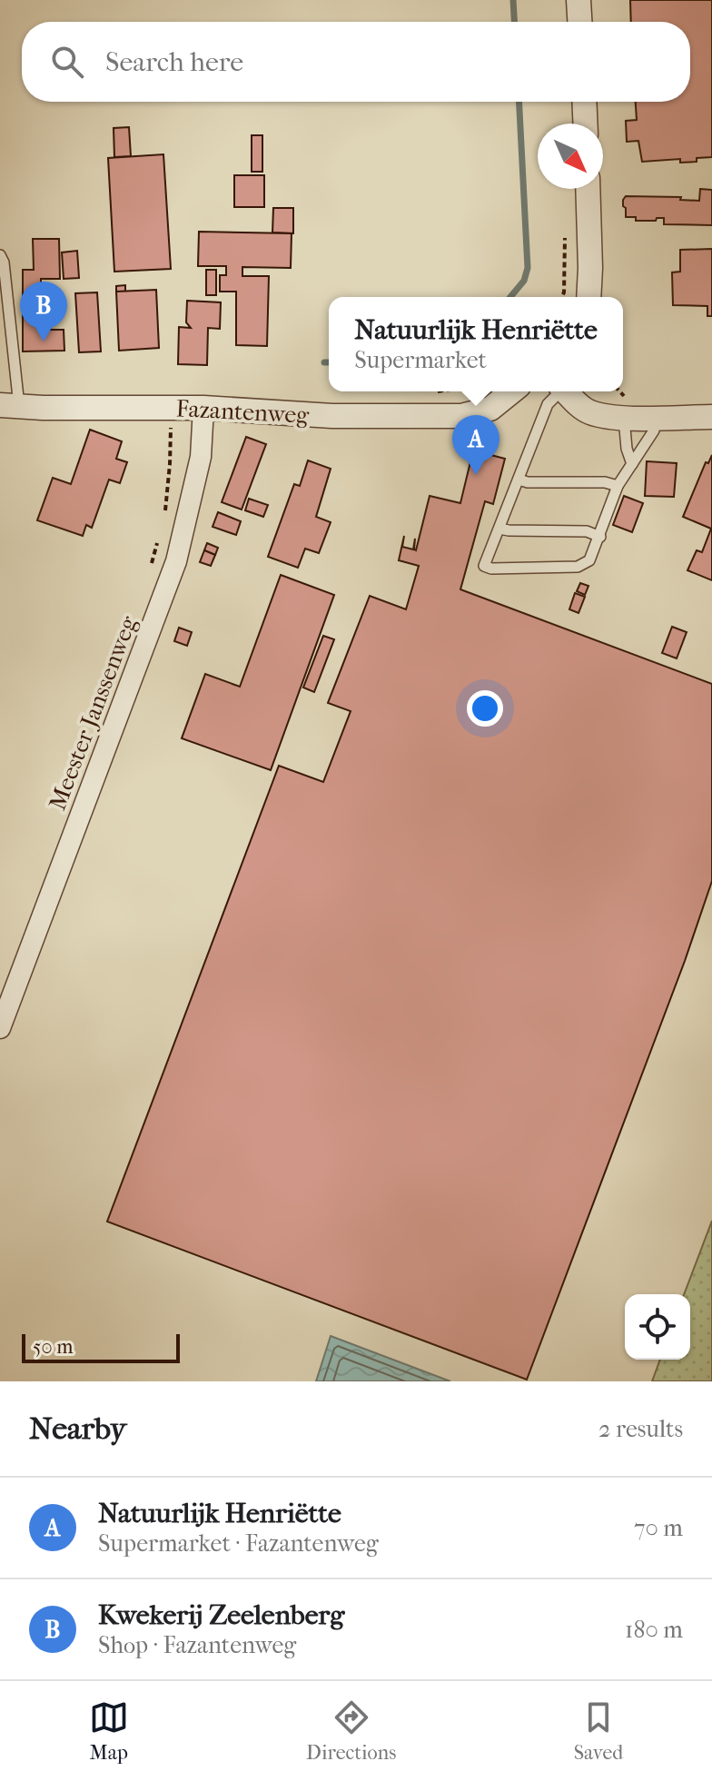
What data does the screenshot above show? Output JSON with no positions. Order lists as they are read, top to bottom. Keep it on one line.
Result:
{"streets":{"street":["Fazantenweg","Meester Janssenweg"]},"crossings":[["Fazantenweg","Meester Janssenweg"]],"scale_bar":"50 m","north":"bottom right","page":{"search":"Search here","pins":["B","A"],"popup":["Natuurlijk Henriëtte","Supermarket"],"scale":"50 m","heading":["Nearby","2 results"],"list":[{"mark":"A","name":"Natuurlijk Henriëtte","note":"Supermarket · Fazantenweg","value":"70 m"},{"mark":"B","name":"Kwekerij Zeelenberg","note":"Shop · Fazantenweg","value":"180 m"}],"nav":["Map","Directions","Saved"]}}
